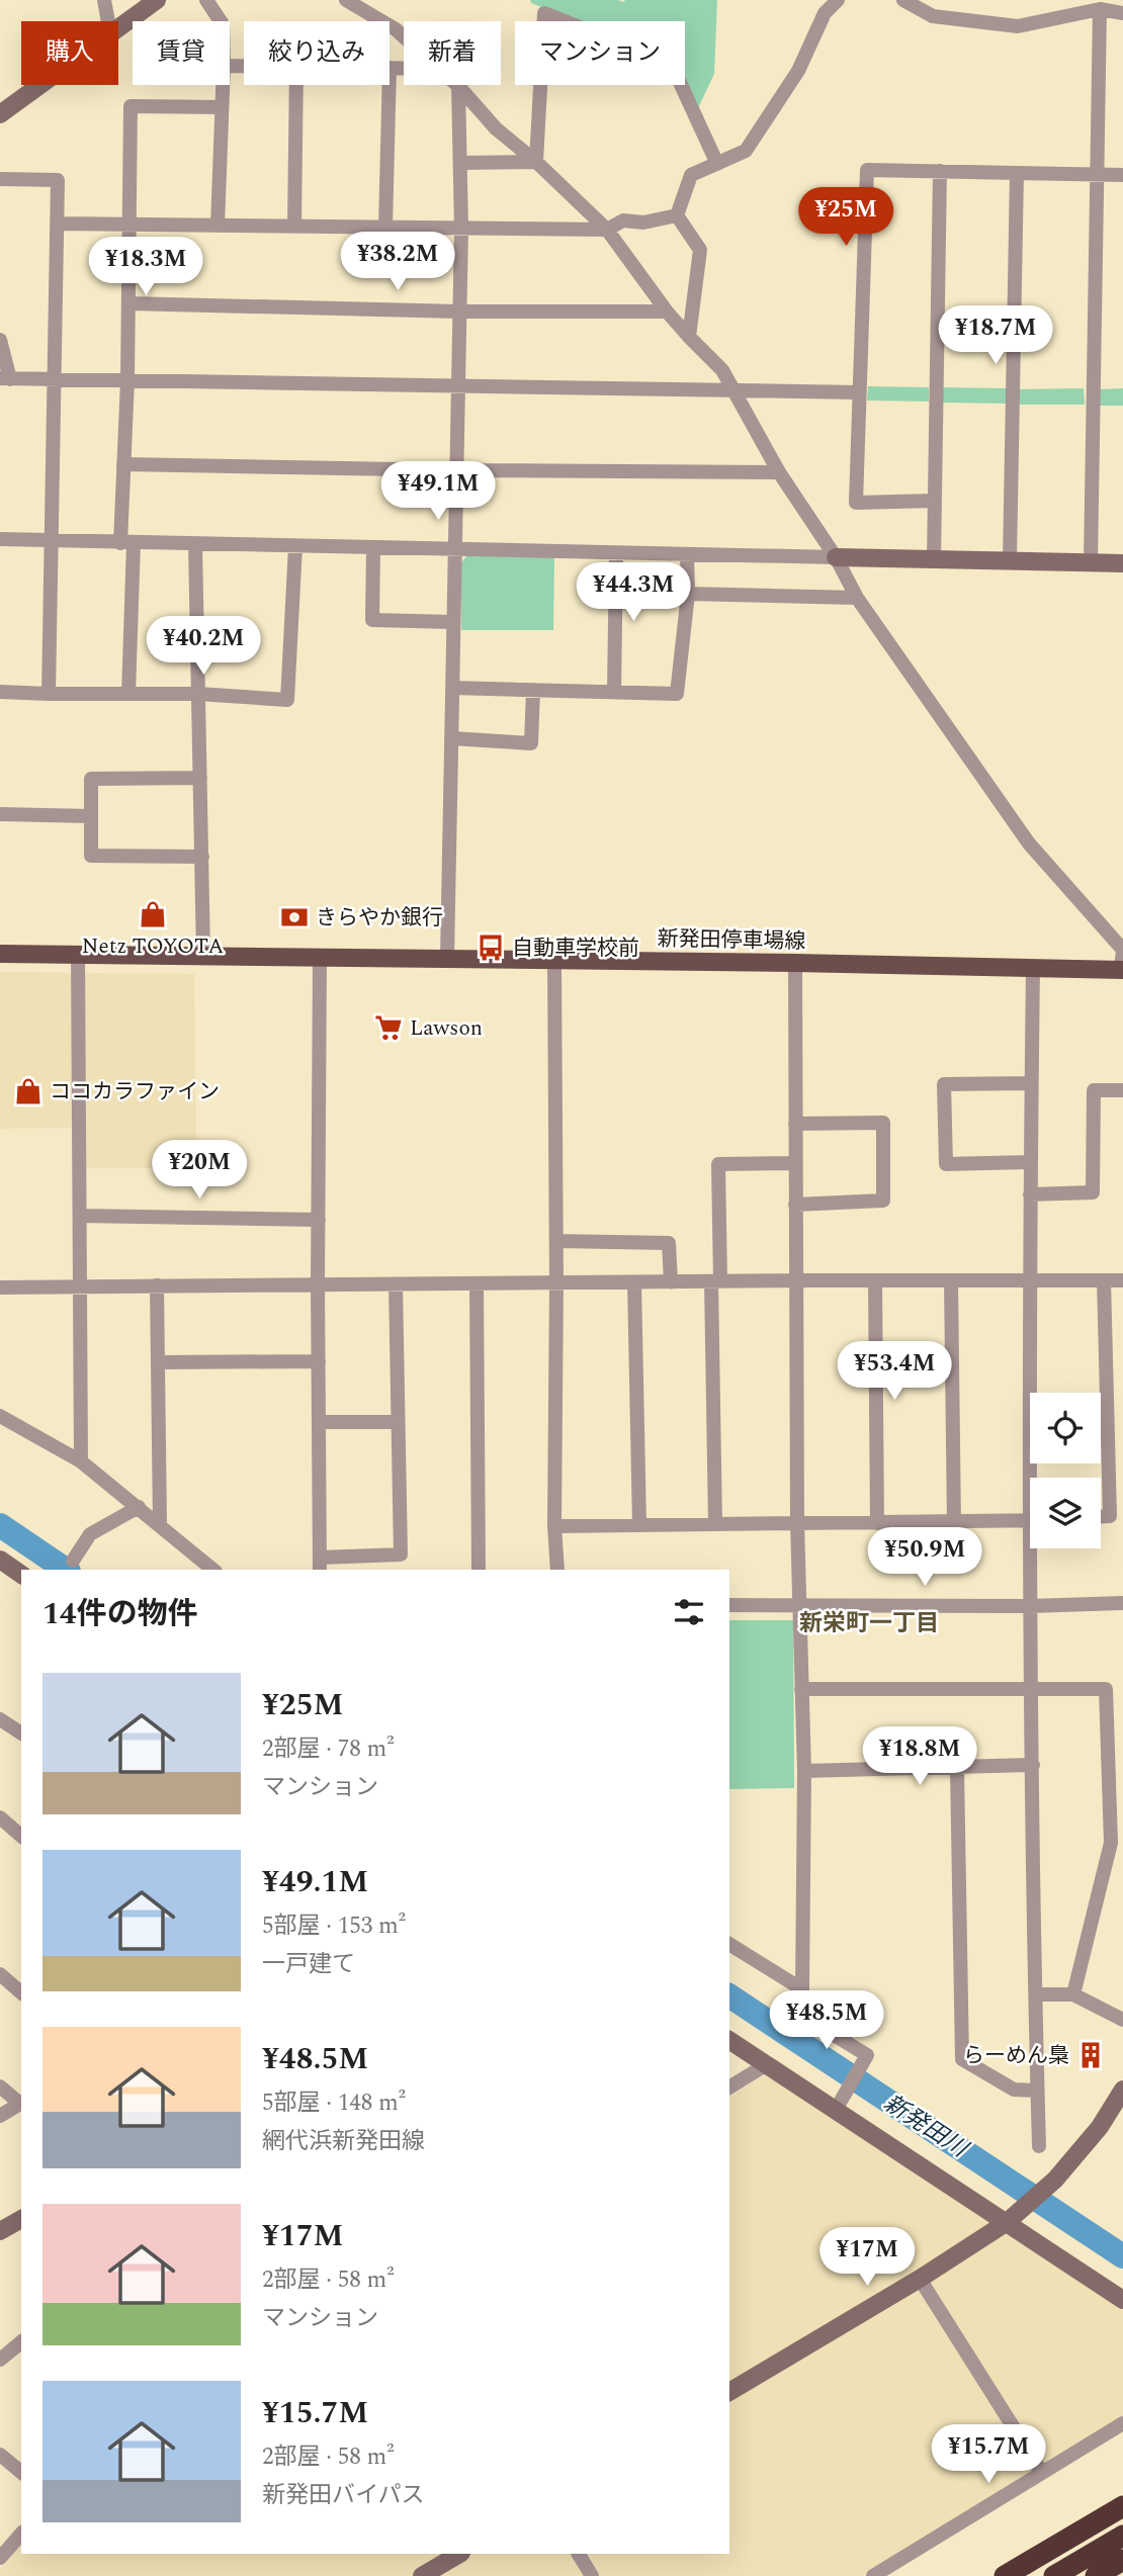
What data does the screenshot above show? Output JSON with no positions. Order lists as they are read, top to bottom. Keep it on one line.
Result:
{"streets":{"main road":["新発田停車場線"]},"districts":["新栄町一丁目"],"water":["新発田川"],"places":{"shop":["Netz TOYOTA","ココカラファイン"],"bank":["きらやか銀行"],"bus stop":["自動車学校前"],"supermarket":["Lawson"],"building":["らーめん梟"]},"page":{"chip":["購入","賃貸","絞り込み","新着","マンション"],"price":["¥25M","¥38.2M","¥18.3M","¥18.7M","¥49.1M","¥44.3M","¥40.2M","¥20M","¥53.4M","¥50.9M","¥18.8M","¥48.5M","¥17M","¥15.7M"],"heading":"14件の物件","list":[{"name":"¥25M","note":"2部屋 · 78 m² · マンション"},{"name":"¥49.1M","note":"5部屋 · 153 m² · 一戸建て"},{"name":"¥48.5M","note":"5部屋 · 148 m² · 網代浜新発田線"},{"name":"¥17M","note":"2部屋 · 58 m² · マンション"},{"name":"¥15.7M","note":"2部屋 · 58 m² · 新発田バイパス"}]}}
